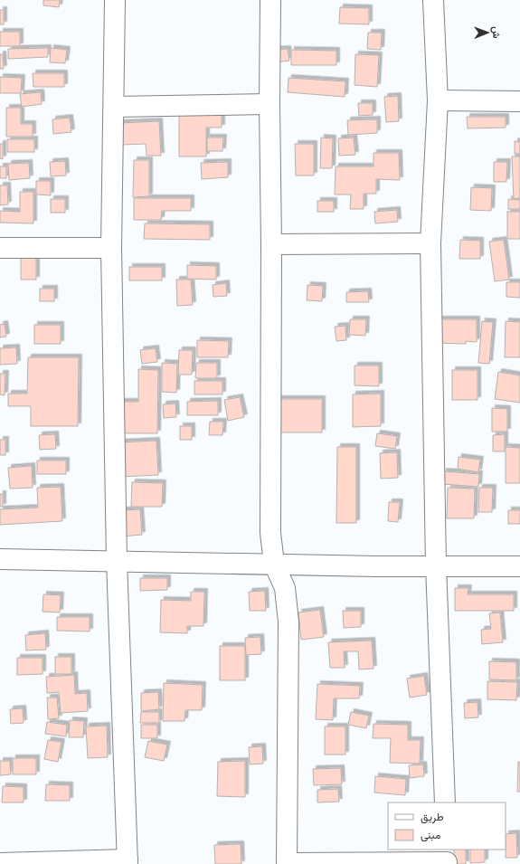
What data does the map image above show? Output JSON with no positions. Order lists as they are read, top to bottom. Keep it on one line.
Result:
{"legend":["طريق","مبنى"],"north":"right"}
